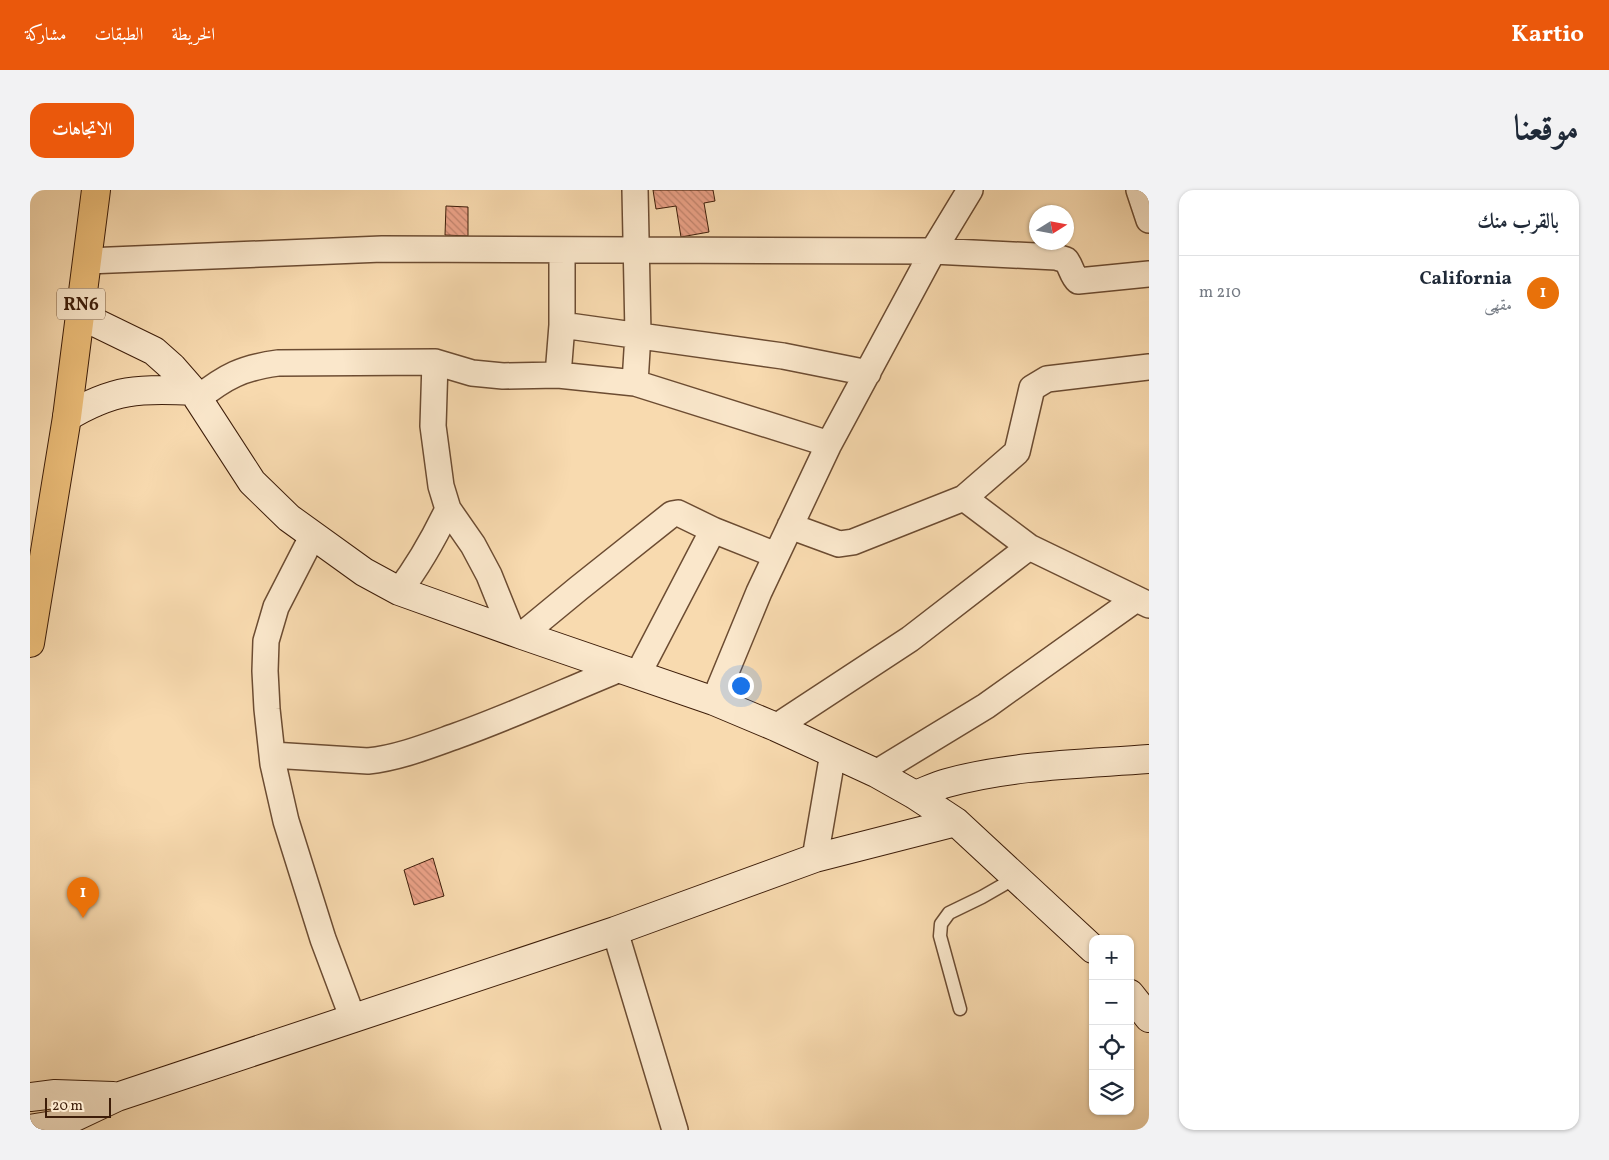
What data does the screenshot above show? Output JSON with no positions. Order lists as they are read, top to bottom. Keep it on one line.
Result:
{"streets":{"main road":["RN6"]},"scale_bar":"20 m","north":"right","page":{"header":"Kartio","nav":["الخريطة","الطبقات","مشاركة"],"title":"موقعنا","buttons":"الاتجاهات","heading":"بالقرب منك","list":[{"mark":"1","name":"California","note":"مقهى","value":"210 m"}],"pins":"1","map_buttons":["+","−"],"scale":"20 m"}}
